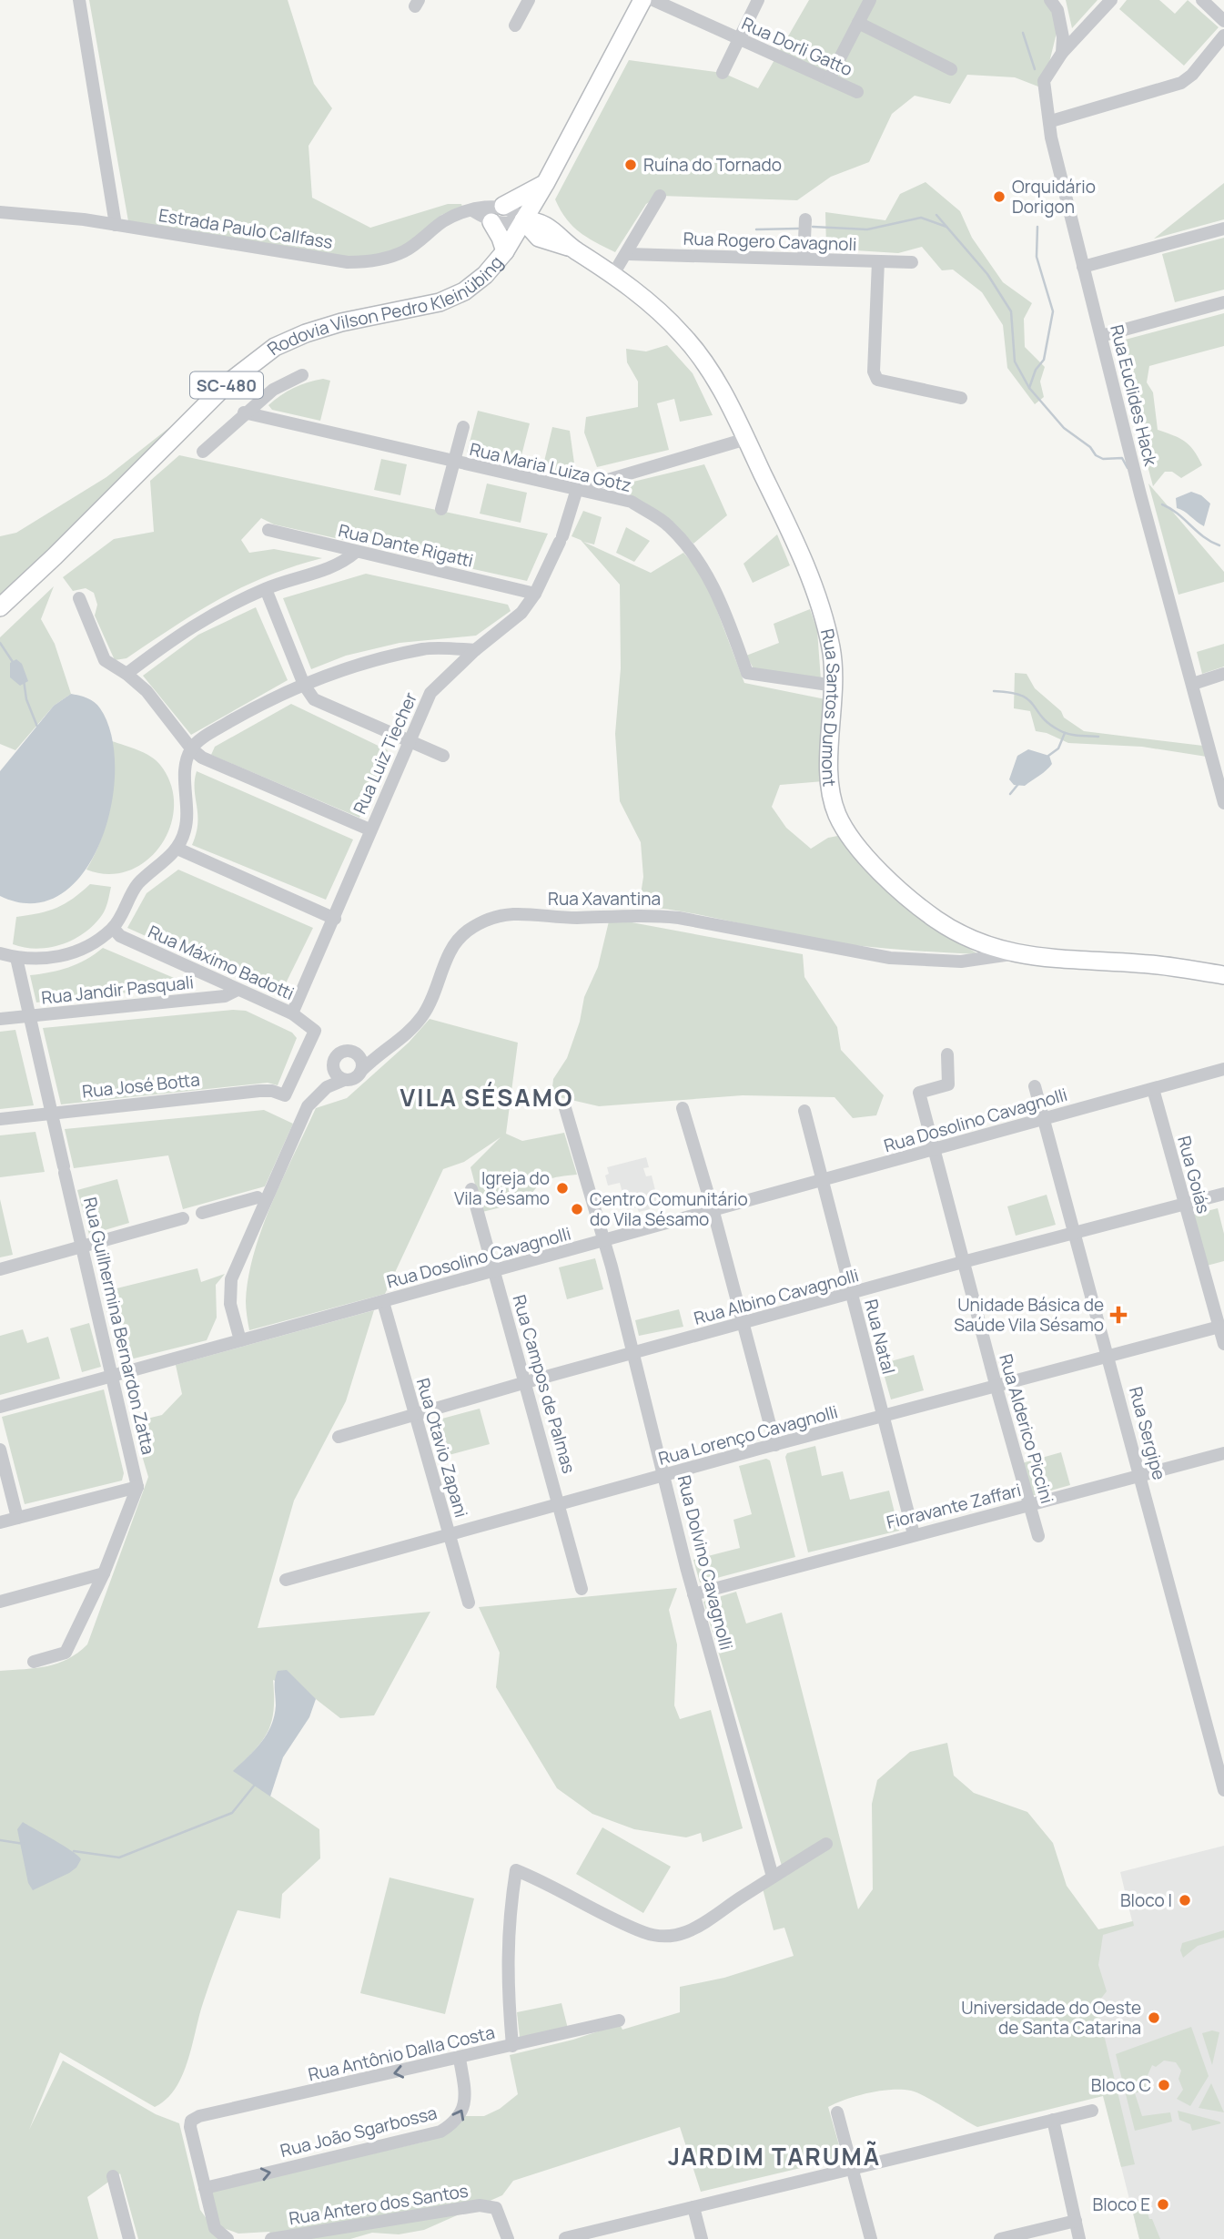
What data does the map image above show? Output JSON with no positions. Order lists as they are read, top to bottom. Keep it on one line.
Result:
{"streets":{"main road":["Rodovia Vilson Pedro Kleinübing","SC-480","Rua Santos Dumont"],"street":["Rua Dorli Gatto","Estrada Paulo Callfass","Rua Rogero Cavagnoli","Rua Euclides Hack","Rua Maria Luiza Gotz","Rua Dante Rigatti","Rua Luiz Tiecher","Rua Xavantina","Rua Máximo Badotti","Rua Jandir Pasquali","Rua José Botta","Rua Dosolino Cavagnolli","Rua Goiás","Rua Albino Cavagnolli","Rua Guilhermina Bernardon Zatta","Rua Natal","Rua Campos de Palmas","Rua Alderico Piccini","Rua Sergipe","Rua Lorenço Cavagnolli","Rua Otavio Zapani","Fioravante Zaffari","Rua Dolvino Cavagnolli","Rua Antônio Dalla Costa","Rua João Sgarbossa","Rua Antero dos Santos"]},"crossings":[["Rodovia Vilson Pedro Kleinübing","Rua Santos Dumont"],["Rua Maria Luiza Gotz","Rua Santos Dumont"],["Rua Maria Luiza Gotz","Rua Luiz Tiecher"],["Rua Dante Rigatti","Rua Luiz Tiecher"],["Rua Santos Dumont","Rua Xavantina"],["Rua Luiz Tiecher","Rua Máximo Badotti"],["Rua Máximo Badotti","Rua Jandir Pasquali"],["Rua Máximo Badotti","Rua José Botta"],["Rua Jandir Pasquali","Rua Guilhermina Bernardon Zatta"],["Rua José Botta","Rua Guilhermina Bernardon Zatta"],["Rua Dosolino Cavagnolli","Rua Goiás"],["Rua Dosolino Cavagnolli","Rua Guilhermina Bernardon Zatta"],["Rua Dosolino Cavagnolli","Rua Natal"],["Rua Dosolino Cavagnolli","Rua Campos de Palmas"],["Rua Dosolino Cavagnolli","Rua Alderico Piccini"],["Rua Dosolino Cavagnolli","Rua Sergipe"],["Rua Dosolino Cavagnolli","Rua Otavio Zapani"],["Rua Dosolino Cavagnolli","Rua Dolvino Cavagnolli"],["Rua Goiás","Rua Albino Cavagnolli"],["Rua Goiás","Rua Lorenço Cavagnolli"],["Rua Albino Cavagnolli","Rua Natal"],["Rua Albino Cavagnolli","Rua Campos de Palmas"],["Rua Albino Cavagnolli","Rua Alderico Piccini"],["Rua Albino Cavagnolli","Rua Sergipe"],["Rua Albino Cavagnolli","Rua Otavio Zapani"],["Rua Albino Cavagnolli","Rua Dolvino Cavagnolli"],["Rua Natal","Rua Lorenço Cavagnolli"],["Rua Natal","Fioravante Zaffari"],["Rua Campos de Palmas","Rua Lorenço Cavagnolli"],["Rua Alderico Piccini","Rua Lorenço Cavagnolli"],["Rua Alderico Piccini","Fioravante Zaffari"],["Rua Sergipe","Rua Lorenço Cavagnolli"],["Rua Sergipe","Fioravante Zaffari"],["Rua Lorenço Cavagnolli","Rua Otavio Zapani"],["Rua Lorenço Cavagnolli","Rua Dolvino Cavagnolli"],["Fioravante Zaffari","Rua Dolvino Cavagnolli"],["Rua Antônio Dalla Costa","Rua João Sgarbossa"]],"one_way":["Rua Antônio Dalla Costa","Rua João Sgarbossa"],"districts":["VILA SÉSAMO","JARDIM TARUMÃ"],"places":{"other":["Ruína do Tornado","Orquidário Dorigon","Igreja do Vila Sésamo","Centro Comunitário do Vila Sésamo","Bloco I","Universidade do Oeste de Santa Catarina","Bloco C","Bloco E"],"health":["Unidade Básica de Saúde Vila Sésamo"]}}
